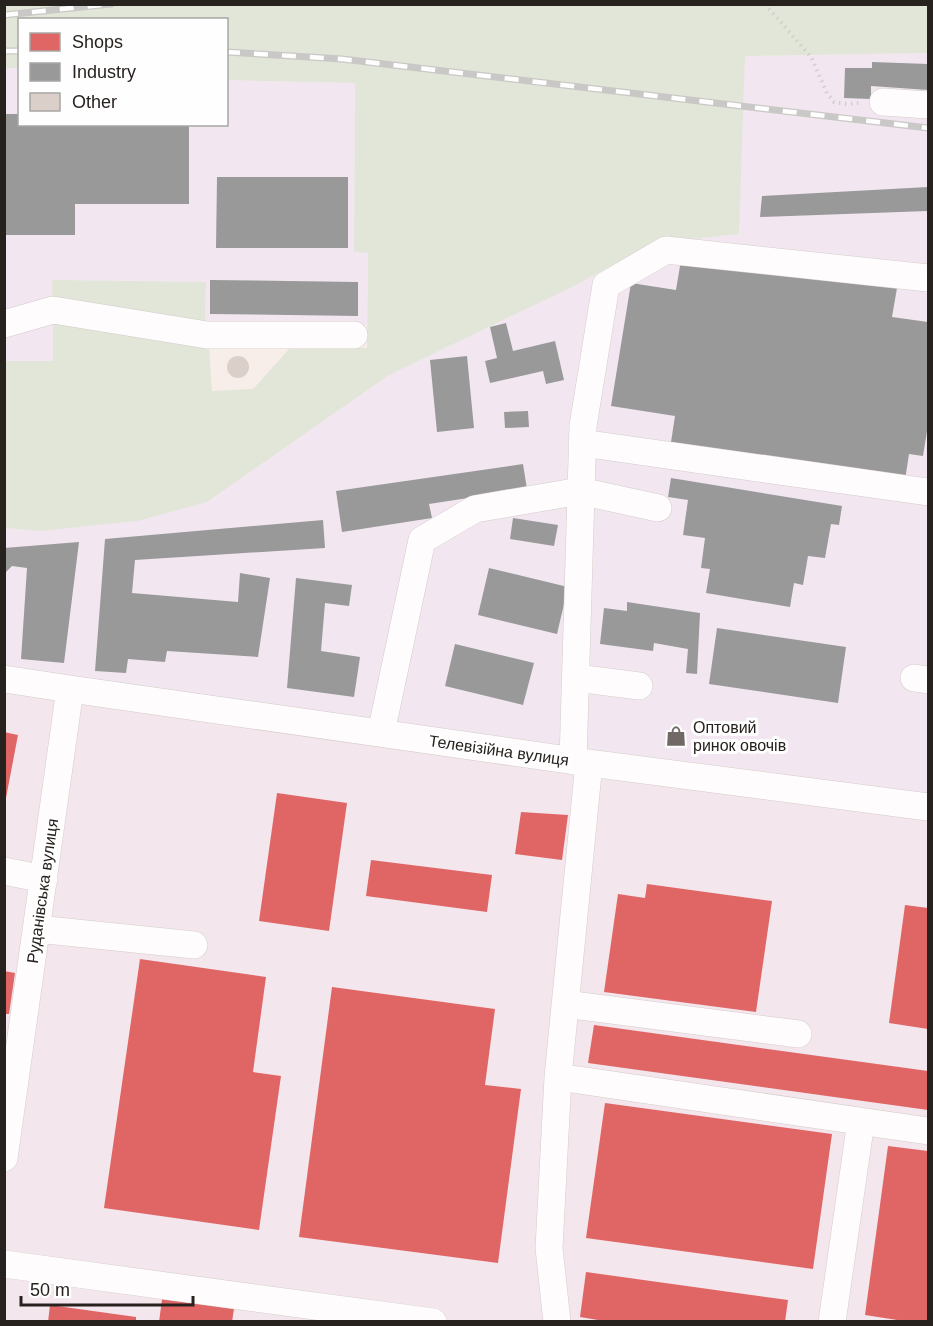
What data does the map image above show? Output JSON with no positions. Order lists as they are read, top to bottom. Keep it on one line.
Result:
{"streets":{"street":["Телевізійна вулиця","Руданівська вулиця"]},"crossings":[["Телевізійна вулиця","Руданівська вулиця"]],"places":{"shop":["Оптовий ринок овочів"]},"legend":["Shops","Industry","Other"],"scale_bar":"50 m"}
